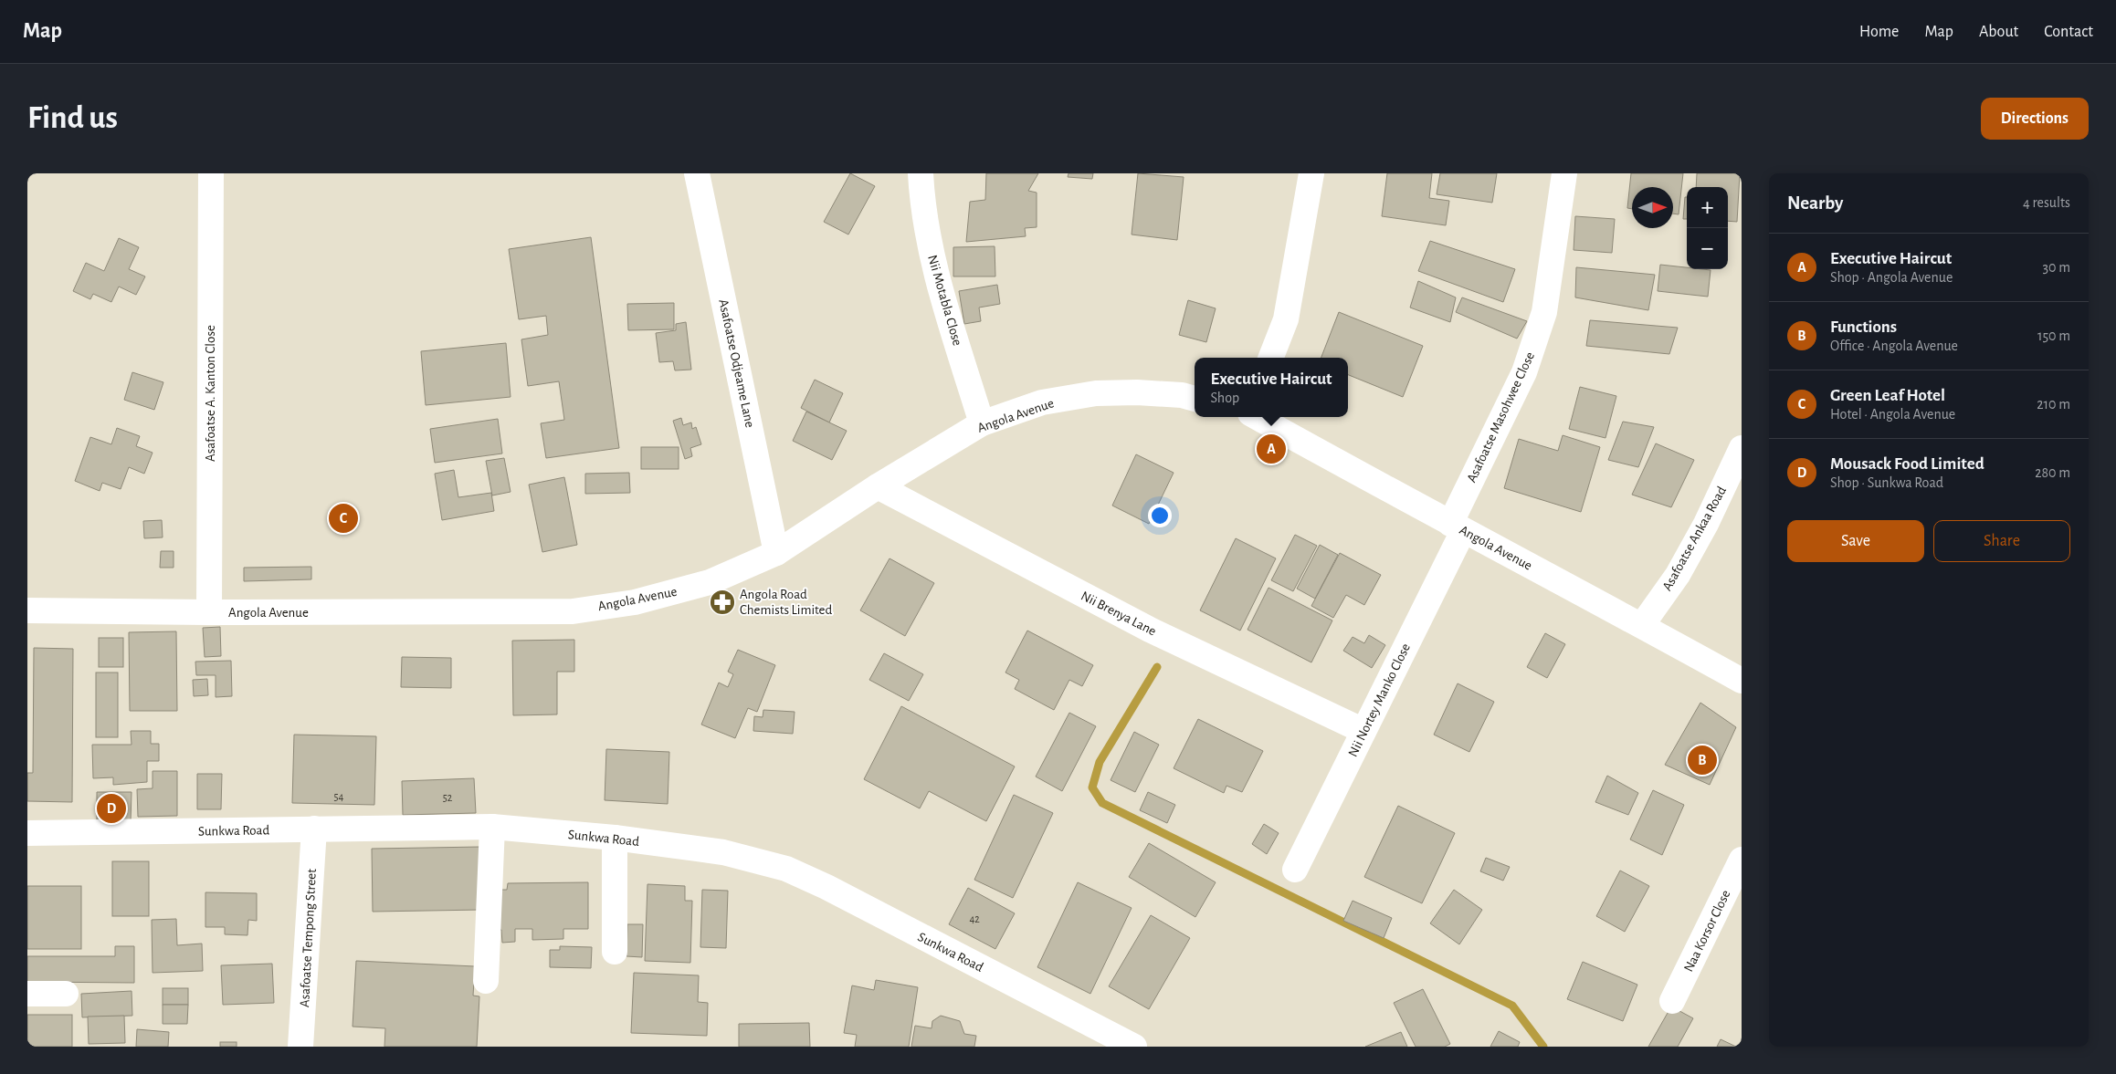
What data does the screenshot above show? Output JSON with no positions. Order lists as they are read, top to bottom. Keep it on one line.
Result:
{"streets":{"street":["Nii Motabla Close","Asafoatse Odjeame Lane","Asafoatse A. Kanton Close","Angola Avenue","Asafoatse Masohwee Close","Asafoatse Ankaa Road","Nii Brenya Lane","Nii Nortey Manko Close","Sunkwa Road","Naa Korsor Close","Asafoatse Tempong Street"]},"crossings":[["Nii Motabla Close","Angola Avenue"],["Asafoatse Odjeame Lane","Angola Avenue"],["Asafoatse A. Kanton Close","Angola Avenue"],["Angola Avenue","Asafoatse Masohwee Close"],["Angola Avenue","Asafoatse Ankaa Road"],["Angola Avenue","Nii Brenya Lane"],["Angola Avenue","Nii Nortey Manko Close"],["Asafoatse Masohwee Close","Nii Nortey Manko Close"],["Nii Brenya Lane","Nii Nortey Manko Close"],["Sunkwa Road","Asafoatse Tempong Street"]],"places":{"pharmacy":["Angola Road Chemists Limited"]},"house_numbers":["54","52","42"],"north":"right","page":{"header":"Map","nav":["Home","Map","About","Contact"],"buttons":["Directions",["Save","Share"]],"title":"Find us","heading":["Nearby","4 results"],"map_buttons":["+","−"],"list":[{"mark":"A","name":"Executive Haircut","note":"Shop · Angola Avenue","value":"30 m"},{"mark":"B","name":"Functions","note":"Office · Angola Avenue","value":"150 m"},{"mark":"C","name":"Green Leaf Hotel","note":"Hotel · Angola Avenue","value":"210 m"},{"mark":"D","name":"Mousack Food Limited","note":"Shop · Sunkwa Road","value":"280 m"}],"popup":["Executive Haircut","Shop"],"pins":["A","C","B","D"]}}
